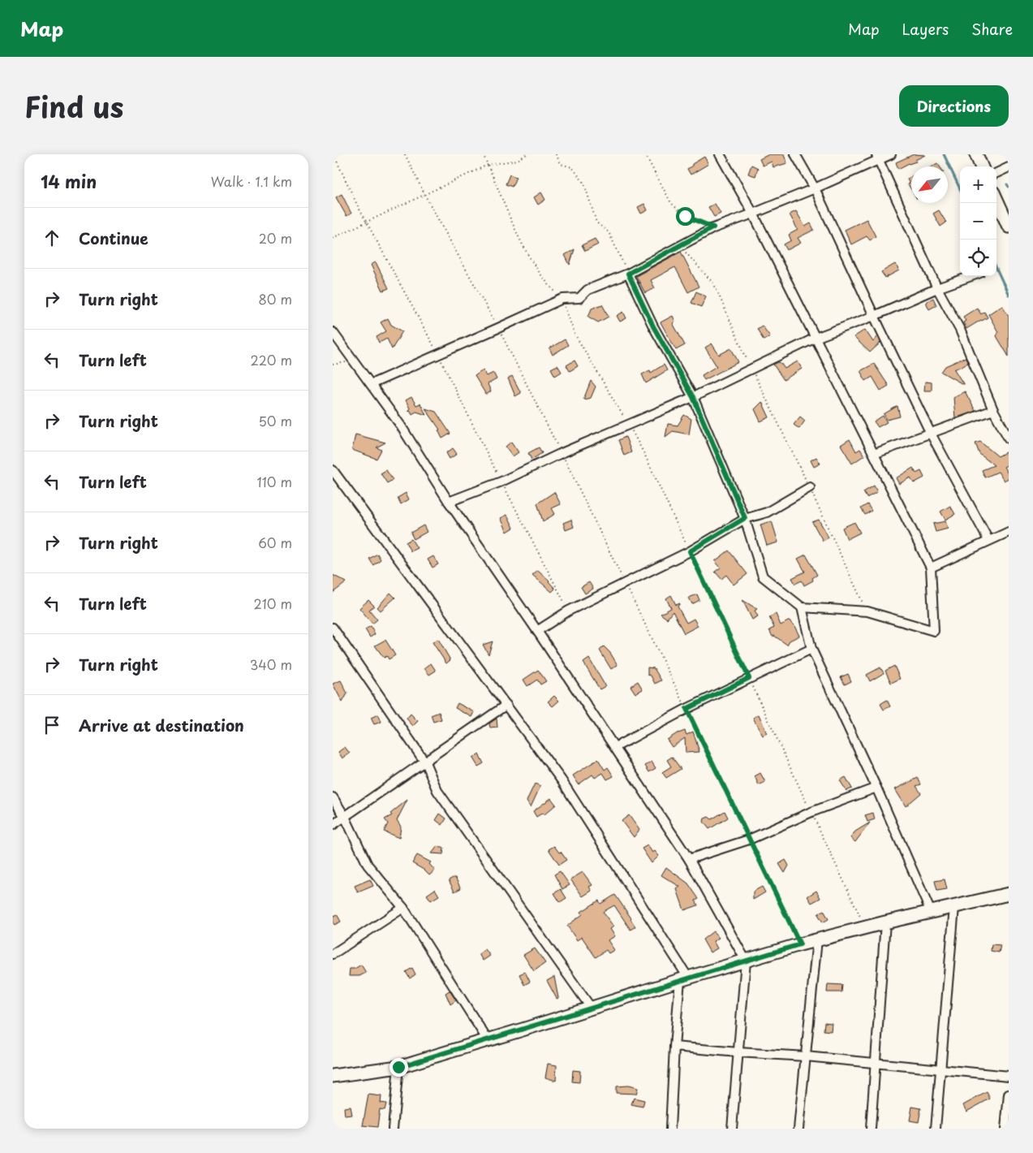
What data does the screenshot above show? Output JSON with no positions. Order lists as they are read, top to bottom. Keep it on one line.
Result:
{"north":"bottom left","page":{"header":"Map","nav":["Map","Layers","Share"],"title":"Find us","buttons":"Directions","heading":["14 min","Walk · 1.1 km"],"map_buttons":["+","−"],"list":[["Continue","20 m"],["Turn right","80 m"],["Turn left","220 m"],["Turn right","50 m"],["Turn left","110 m"],["Turn right","60 m"],["Turn left","210 m"],["Turn right","340 m"],"Arrive at destination"]}}
